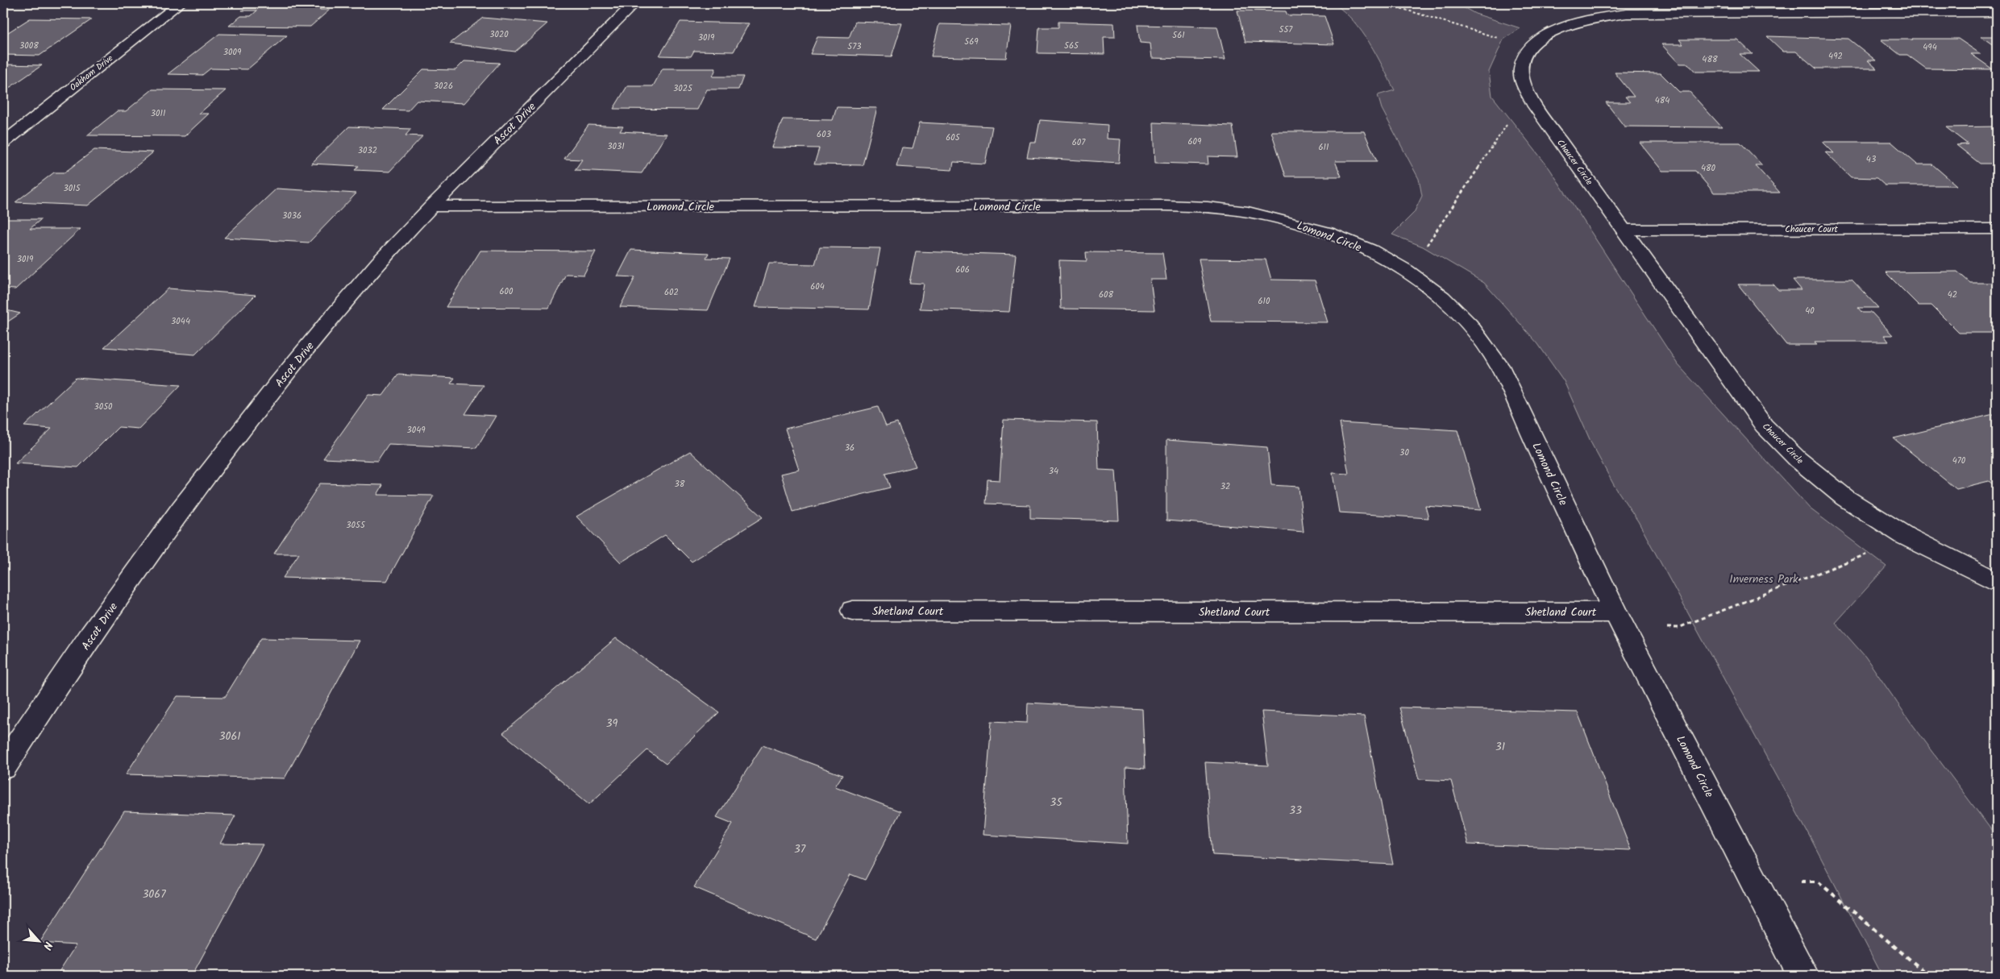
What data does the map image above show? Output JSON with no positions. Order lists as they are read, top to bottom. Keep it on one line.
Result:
{"streets":{"street":["Oakham Drive","Ascot Drive","Chaucer Circle","Lomond Circle","Chaucer Court","Shetland Court"]},"crossings":[["Ascot Drive","Lomond Circle"],["Chaucer Circle","Chaucer Court"],["Lomond Circle","Shetland Court"]],"parks":["Inverness Park"],"house_numbers":["557","3020","561","3019","569","3008","565","573","494","3009","492","488","3026","3025","484","3011","603","605","609","607","3031","611","3032","43","480","3015","3036","3019","606","604","600","602","608","42","610","40","3044","3050","3049","36","30","470","34","38","32","3055","39","3061","31","35","33","37","3067"],"north":"bottom right"}
